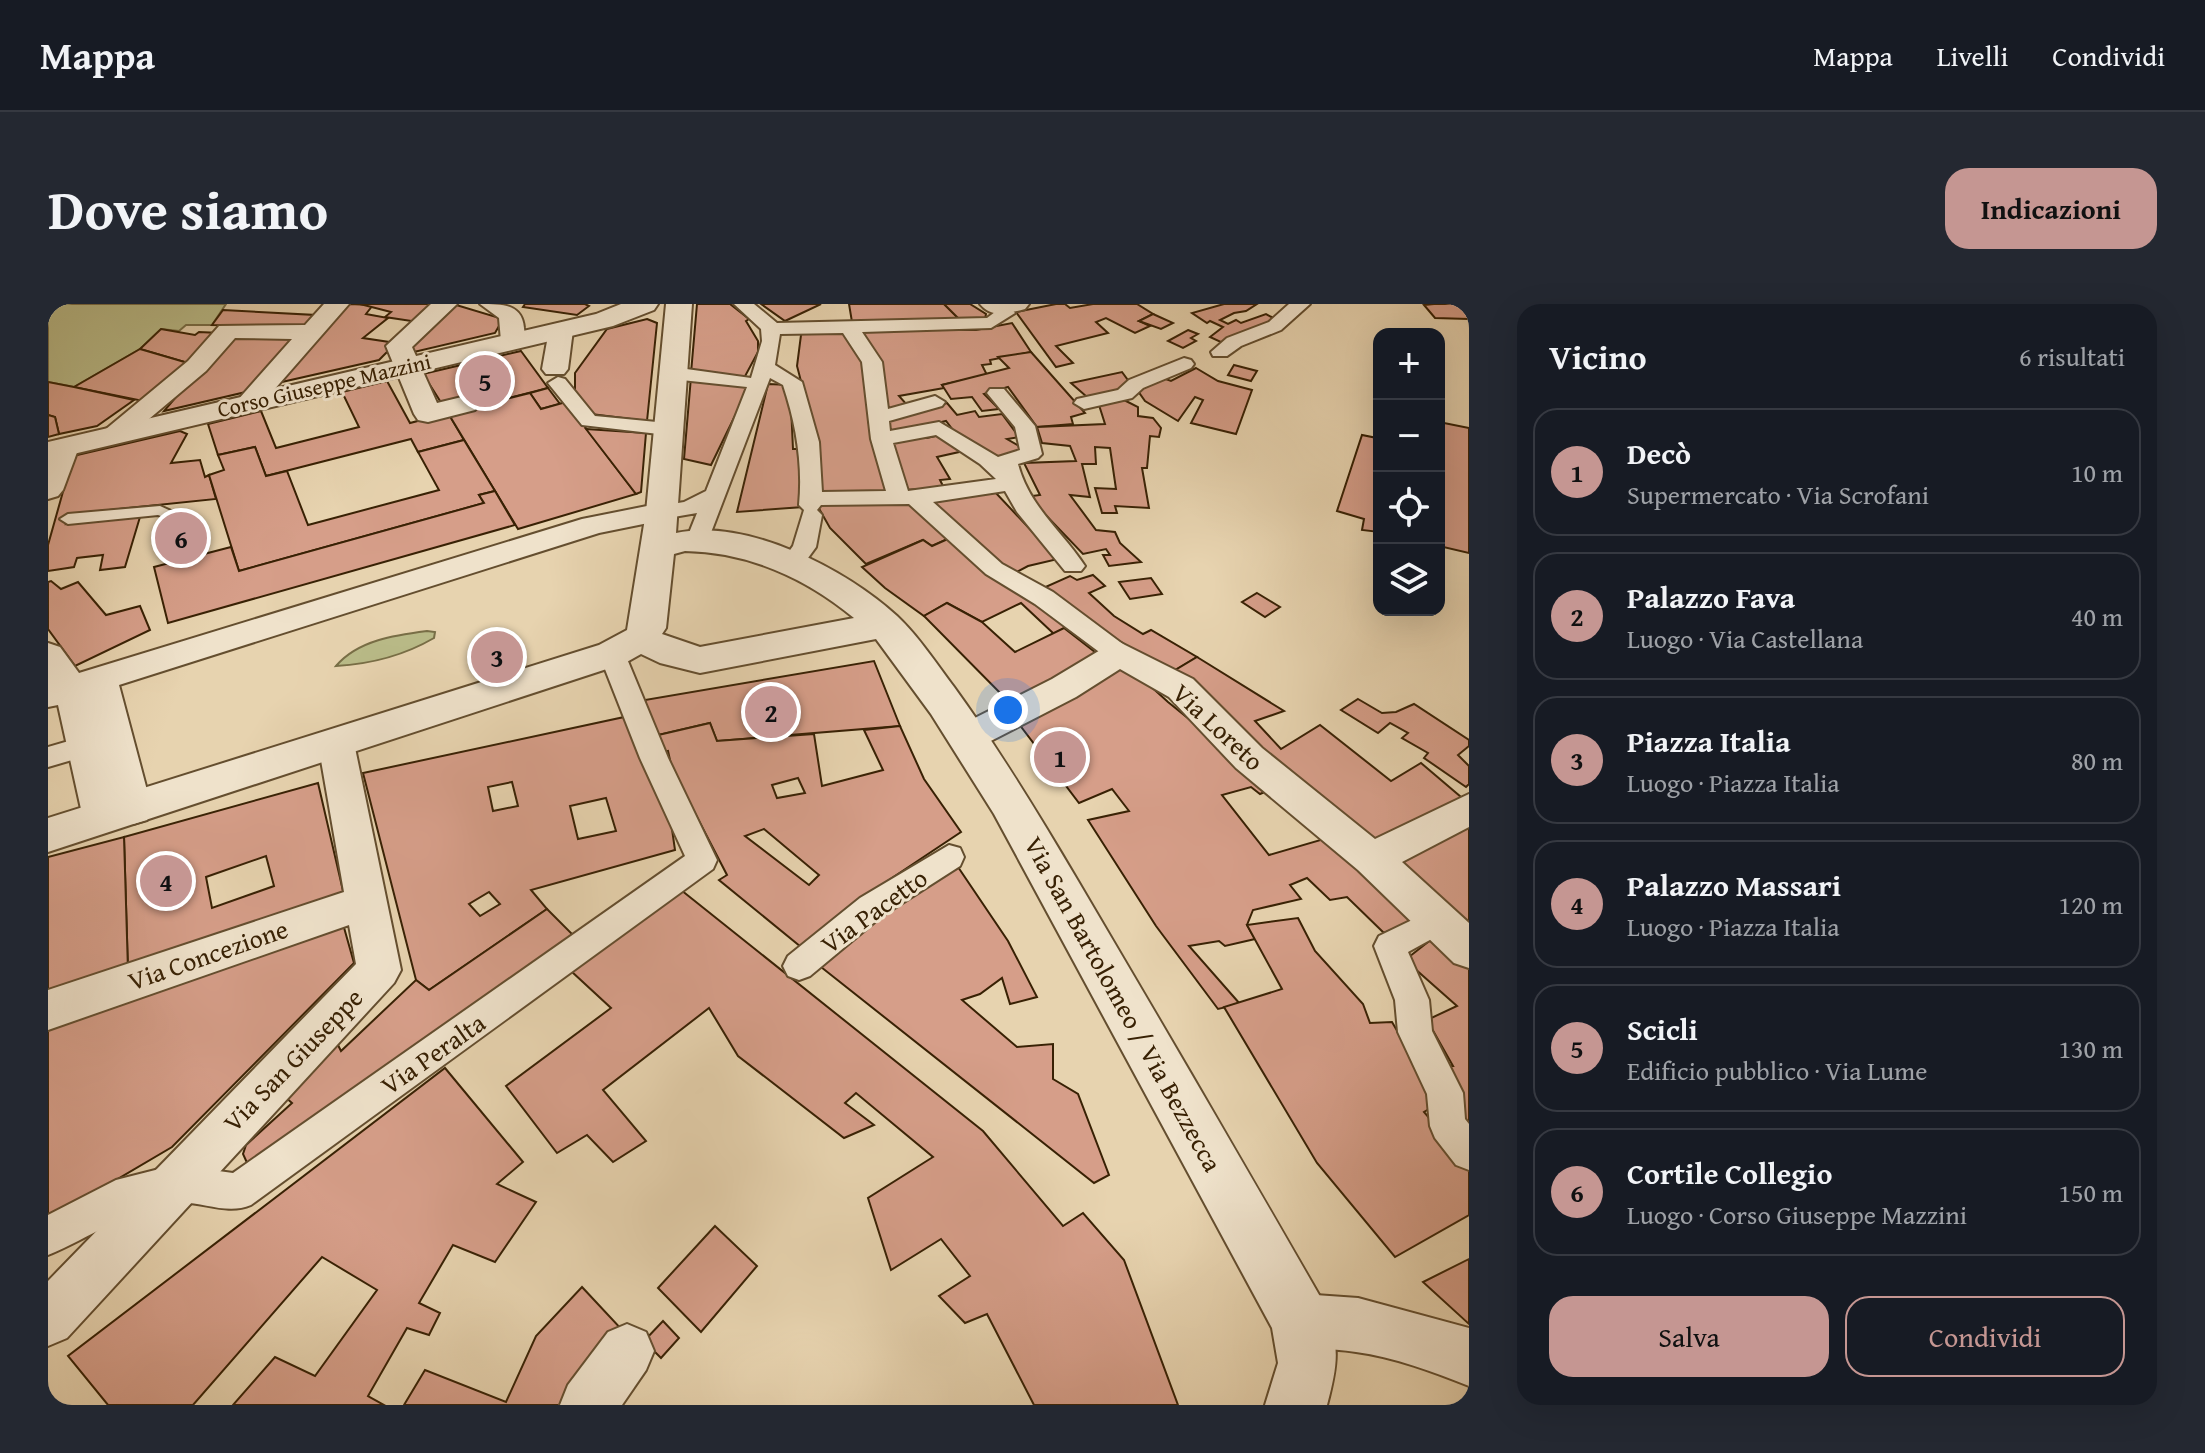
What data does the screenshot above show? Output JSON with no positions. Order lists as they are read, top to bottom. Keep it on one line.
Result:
{"streets":{"street":["Corso Giuseppe Mazzini","Via Loreto","Via Pacetto","Via Concezione","Via San Bartolomeo / Via Bezzecca","Via Peralta","Via San Giuseppe"]},"crossings":[["Via Concezione","Via San Giuseppe"],["Via Peralta","Via San Giuseppe"]],"page":{"header":"Mappa","nav":["Mappa","Livelli","Condividi"],"title":"Dove siamo","buttons":["Indicazioni",["Salva","Condividi"]],"heading":["Vicino","6 risultati"],"map_buttons":["+","−"],"pins":["5","6","3","2","1","4"],"list":[{"mark":"1","name":"Decò","note":"Supermercato · Via Scrofani","value":"10 m"},{"mark":"2","name":"Palazzo Fava","note":"Luogo · Via Castellana","value":"40 m"},{"mark":"3","name":"Piazza Italia","note":"Luogo · Piazza Italia","value":"80 m"},{"mark":"4","name":"Palazzo Massari","note":"Luogo · Piazza Italia","value":"120 m"},{"mark":"5","name":"Scicli","note":"Edificio pubblico · Via Lume","value":"130 m"},{"mark":"6","name":"Cortile Collegio","note":"Luogo · Corso Giuseppe Mazzini","value":"150 m"}]}}
